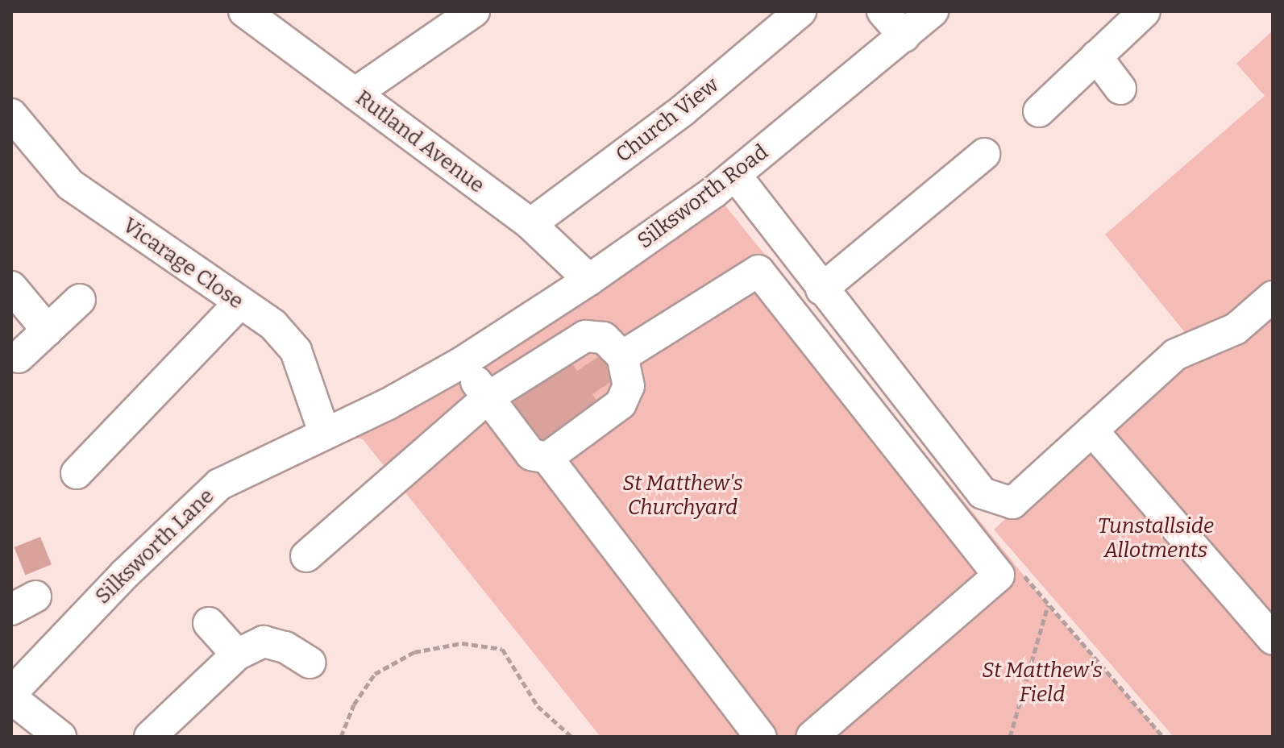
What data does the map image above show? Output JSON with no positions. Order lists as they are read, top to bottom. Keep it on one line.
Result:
{"streets":{"street":["Church View","Rutland Avenue","Silksworth Road","Vicarage Close","Silksworth Lane"]},"crossings":[["Church View","Rutland Avenue"],["Rutland Avenue","Silksworth Road"],["Silksworth Road","Silksworth Lane"],["Vicarage Close","Silksworth Lane"]],"parks":["St Matthew's Churchyard","Tunstallside Allotments","St Matthew's Field"]}
